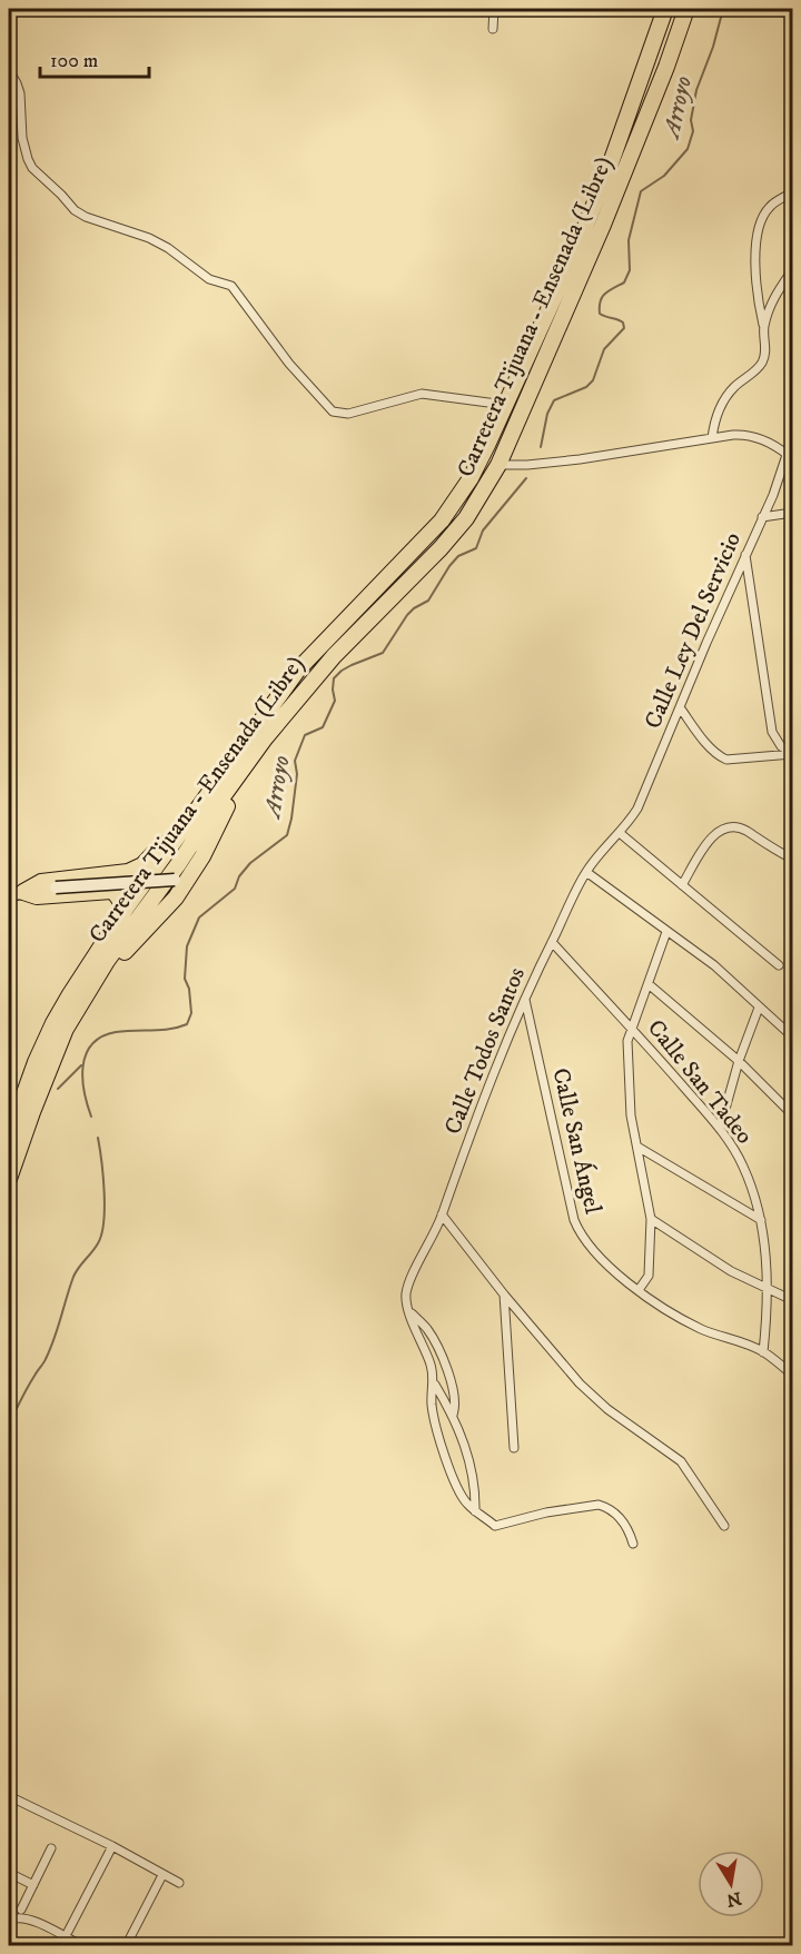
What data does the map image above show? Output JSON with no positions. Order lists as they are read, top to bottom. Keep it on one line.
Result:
{"streets":{"highway":["Carretera Tijuana - Ensenada (Libre)"],"street":["Calle Ley Del Servicio","Calle Todos Santos","Calle San Tadeo","Calle San Ángel"]},"crossings":[["Calle Ley Del Servicio","Calle Todos Santos"],["Calle Todos Santos","Calle San Tadeo"],["Calle Todos Santos","Calle San Ángel"],["Calle San Tadeo","Calle San Ángel"]],"water":["Arroyo"],"scale_bar":"100 m","north":"bottom"}
